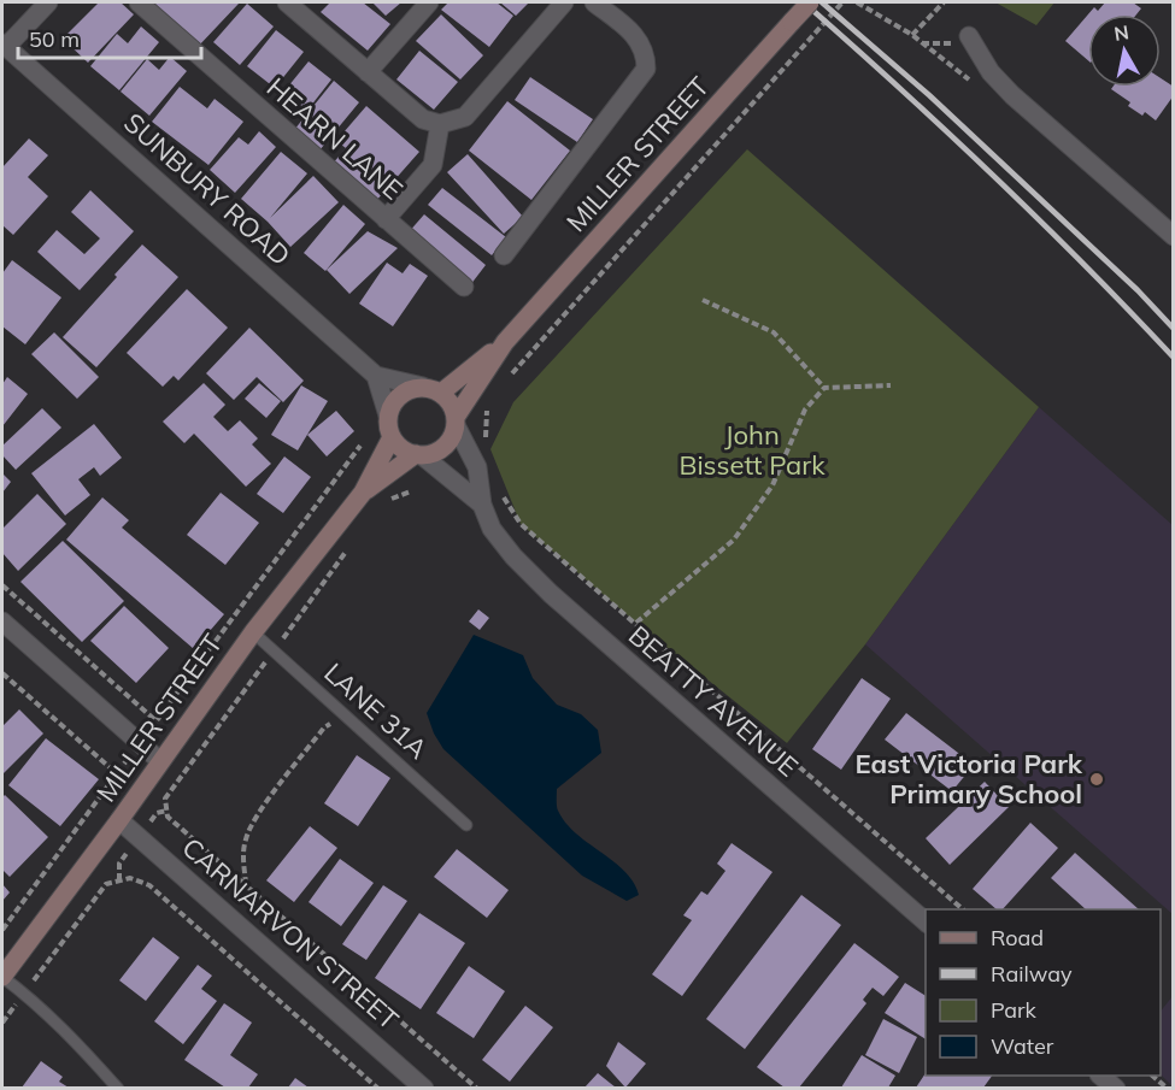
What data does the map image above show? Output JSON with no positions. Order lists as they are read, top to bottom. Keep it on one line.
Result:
{"streets":{"main road":["MILLER STREET"],"street":["HEARN LANE","SUNBURY ROAD","BEATTY AVENUE","CARNARVON STREET"],"lane":["LANE 31A"]},"crossings":[["MILLER STREET","SUNBURY ROAD"],["MILLER STREET","BEATTY AVENUE"],["MILLER STREET","LANE 31A"],["MILLER STREET","CARNARVON STREET"],["SUNBURY ROAD","BEATTY AVENUE"]],"parks":["John Bissett Park"],"places":["East Victoria Park Primary School"],"legend":["Road","Railway","Park","Water"],"scale_bar":"50 m","north":"top"}
